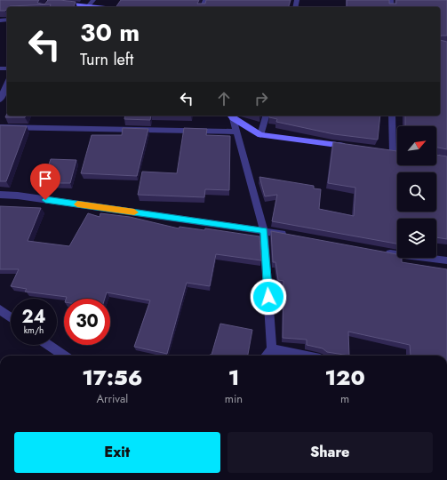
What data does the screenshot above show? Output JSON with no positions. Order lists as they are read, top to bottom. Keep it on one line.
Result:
{"north":"top right","page":{"turn":["30 m","Turn left"],"speed":"24 km/h","limit":"30","eta":["17:56","Arrival","1","min","120","m"],"buttons":["Exit","Share"]}}
